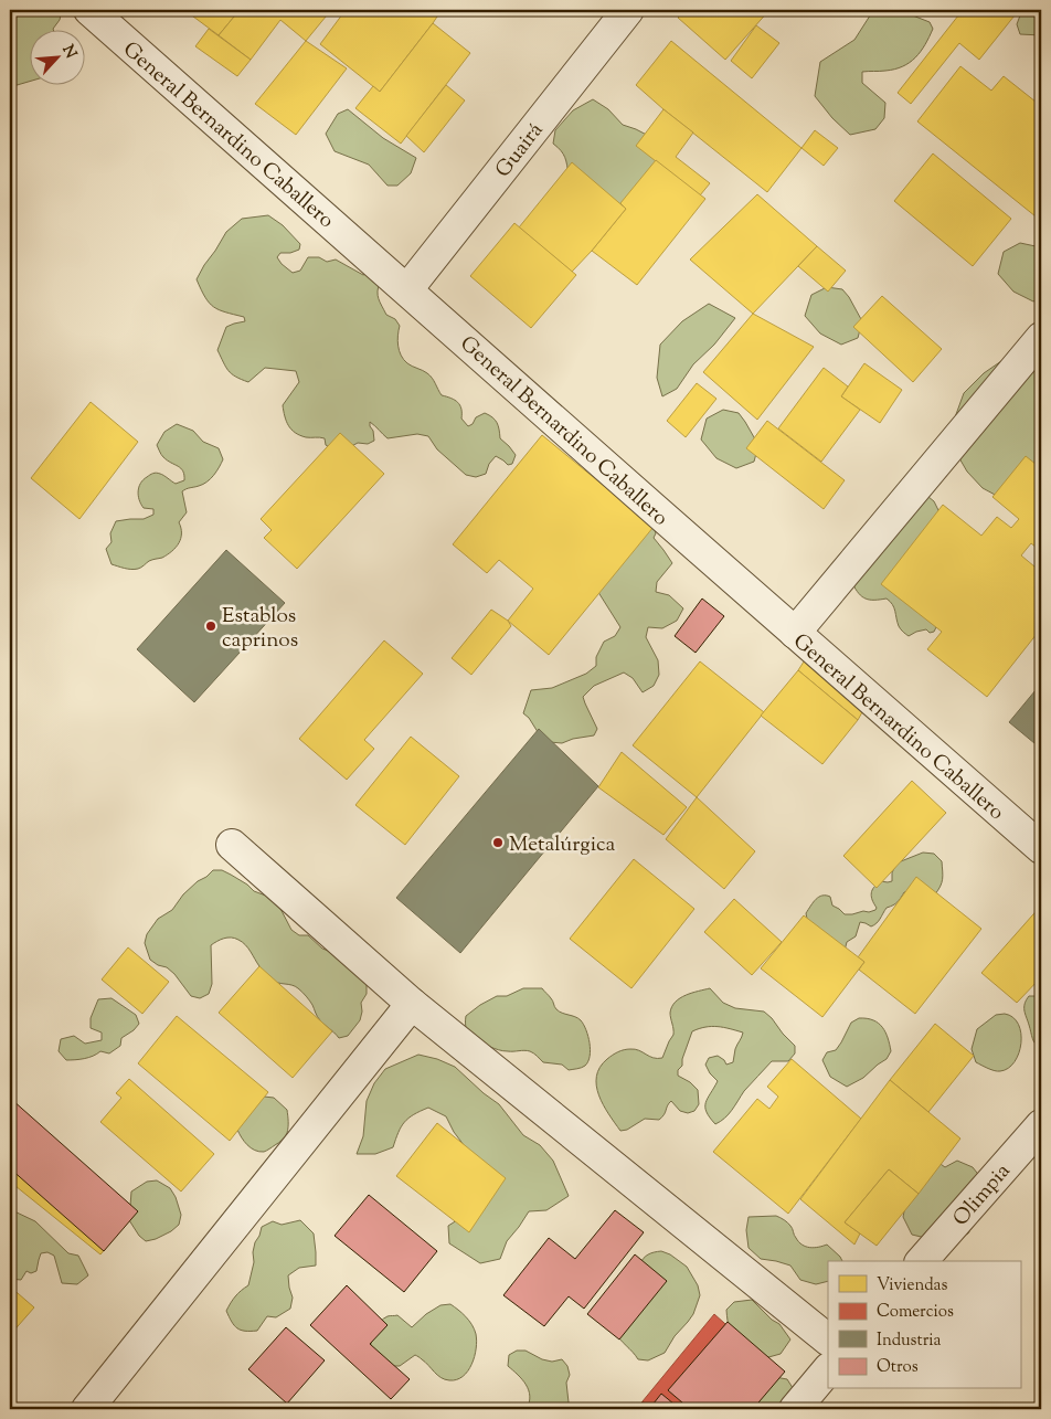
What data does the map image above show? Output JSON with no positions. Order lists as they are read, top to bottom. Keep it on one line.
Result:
{"streets":{"street":["General Bernardino Caballero","Guairá","Olimpia"]},"crossings":[["General Bernardino Caballero","Guairá"]],"places":["Establos caprinos","Metalúrgica"],"legend":["Viviendas","Comercios","Industria","Otros"],"north":"top right"}
